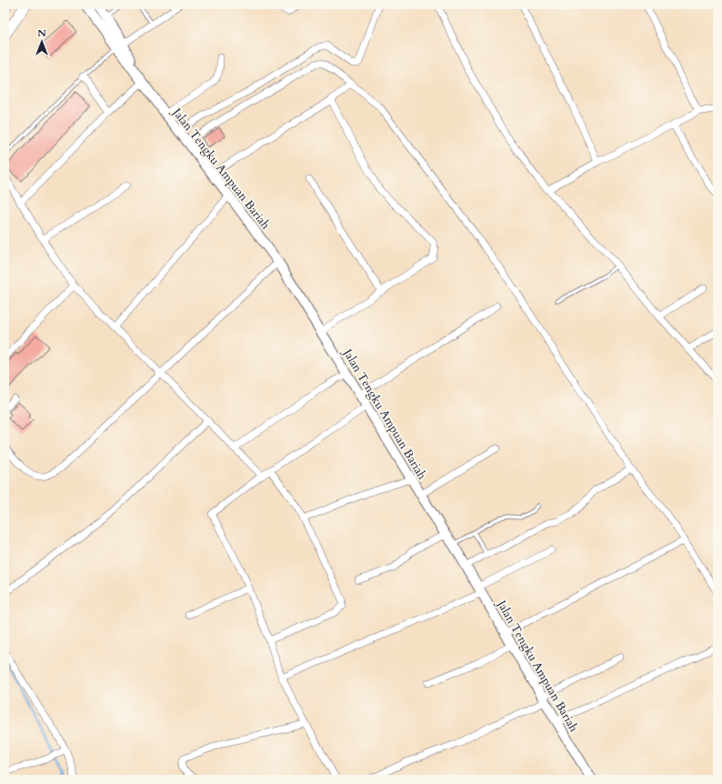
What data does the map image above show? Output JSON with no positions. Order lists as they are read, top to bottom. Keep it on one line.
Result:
{"streets":{"main road":["Jalan Tengku Ampuan Bariah"]},"north":"top"}
